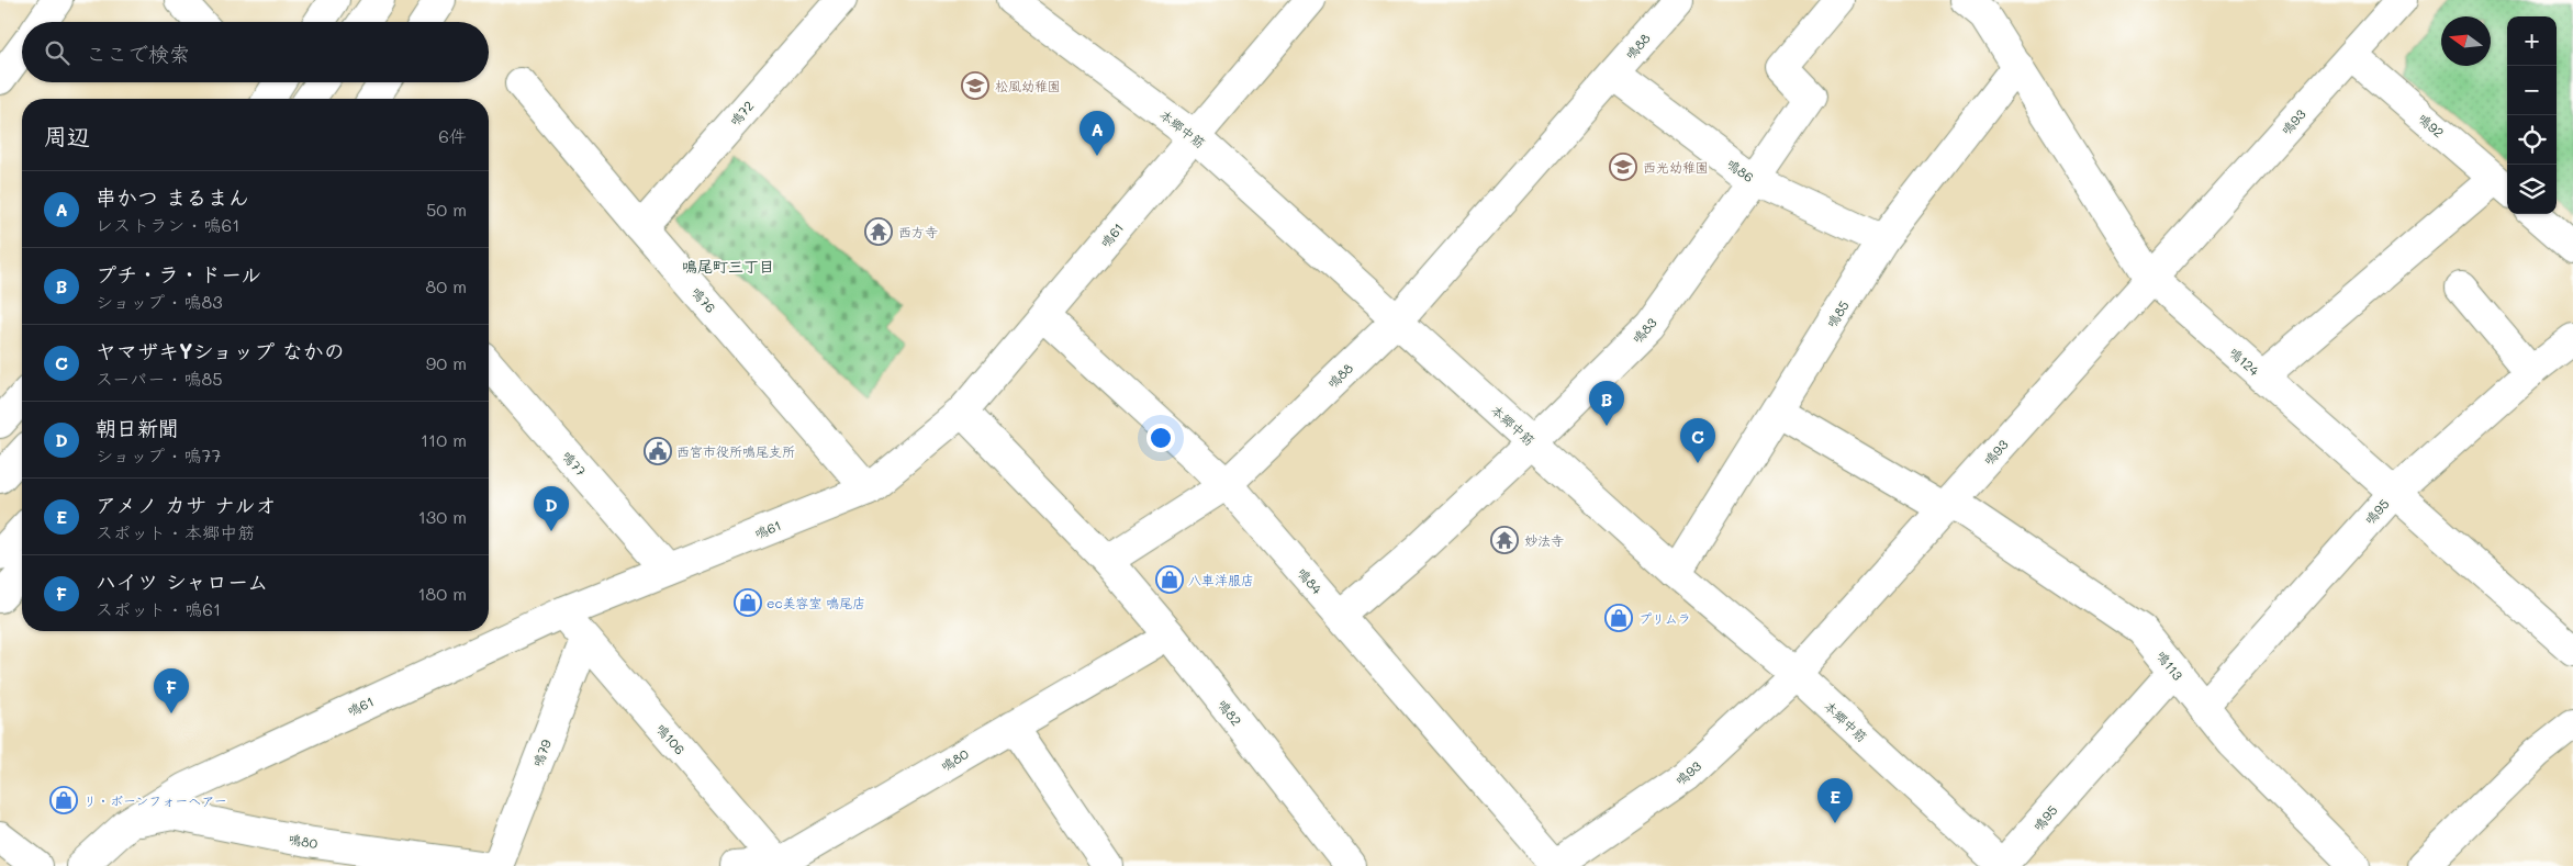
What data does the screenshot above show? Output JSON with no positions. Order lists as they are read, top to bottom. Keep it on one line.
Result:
{"streets":{"main road":["鳴88","鳴72","鳴93","鳴92","本郷中筋","鳴86","鳴61","鳴76","鳴85","鳴83","鳴124","鳴77","鳴95","鳴84","鳴113","鳴82","鳴106","鳴79","鳴80"]},"crossings":[["鳴88","本郷中筋"],["鳴88","鳴86"],["鳴88","鳴84"],["鳴88","鳴82"],["鳴72","鳴76"],["鳴93","鳴92"],["鳴93","本郷中筋"],["鳴93","鳴124"],["鳴93","鳴84"],["鳴93","鳴113"],["本郷中筋","鳴61"],["本郷中筋","鳴85"],["本郷中筋","鳴83"],["本郷中筋","鳴95"],["鳴86","鳴85"],["鳴86","鳴83"],["鳴61","鳴76"],["鳴61","鳴77"],["鳴61","鳴84"],["鳴61","鳴106"],["鳴61","鳴80"],["鳴85","鳴124"],["鳴85","鳴113"],["鳴83","鳴84"],["鳴124","鳴95"],["鳴95","鳴113"],["鳴82","鳴80"],["鳴106","鳴79"],["鳴106","鳴80"]],"districts":["鳴尾町三丁目"],"places":{"school or university":["松風幼稚園","西光幼稚園"],"temple":["西方寺","妙法寺"],"public building":["西宮市役所鳴尾支所"],"shop":["八車洋服店","ec美容室 鳴尾店","プリムラ","リ・ボーンフォーヘアー"]},"north":"left","page":{"map_buttons":["+","−"],"search":"ここで検索","heading":["周辺","6件"],"pins":["A","B","C","D","F","E"],"list":[{"mark":"A","name":"串かつ まるまん","note":"レストラン · 鳴61","value":"50 m"},{"mark":"B","name":"プチ・ラ・ドール","note":"ショップ · 鳴83","value":"80 m"},{"mark":"C","name":"ヤマザキYショップ なかの","note":"スーパー · 鳴85","value":"90 m"},{"mark":"D","name":"朝日新聞","note":"ショップ · 鳴77","value":"110 m"},{"mark":"E","name":"アメノ カサ ナルオ","note":"スポット · 本郷中筋","value":"130 m"},{"mark":"F","name":"ハイツ シャローム","note":"スポット · 鳴61","value":"180 m"}]}}
